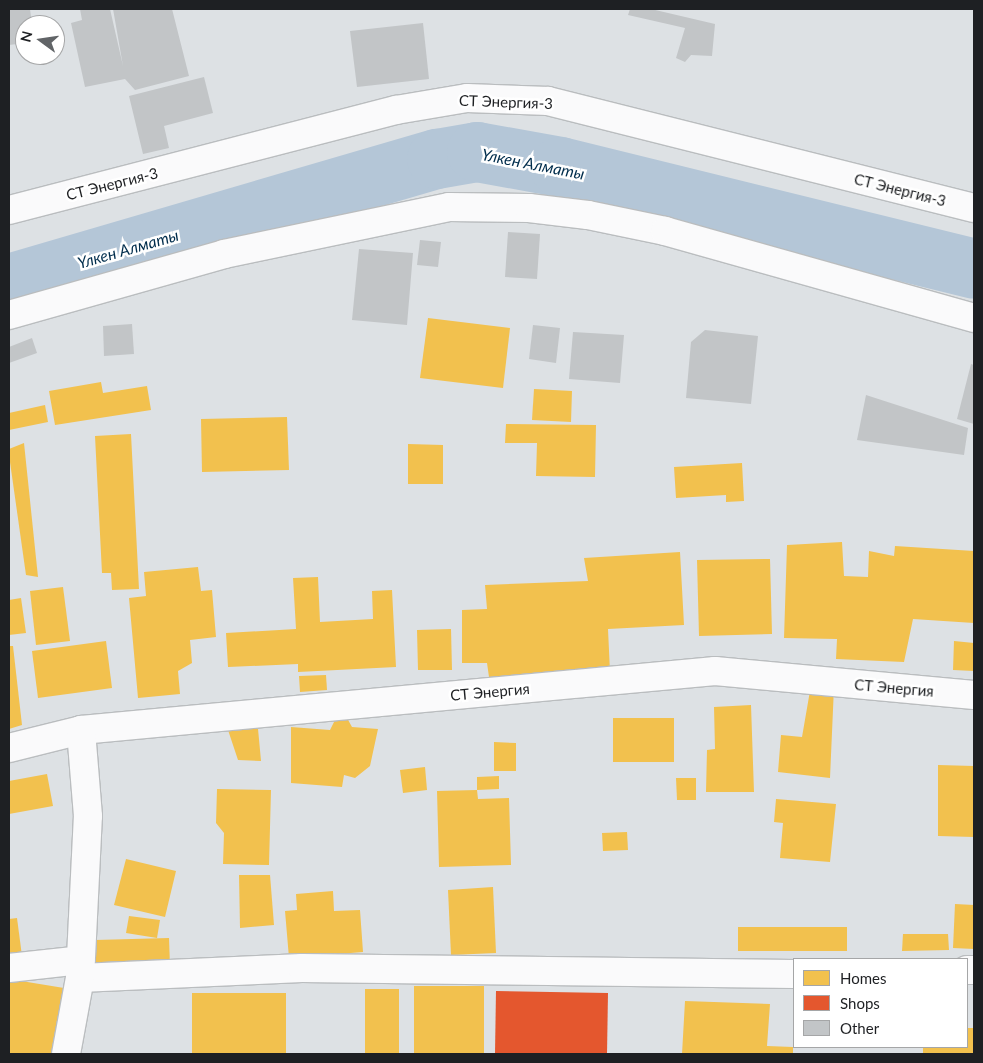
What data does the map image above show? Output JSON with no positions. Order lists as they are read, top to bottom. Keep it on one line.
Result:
{"streets":{"street":["СТ Энергия-3","СТ Энергия"]},"water":["Үлкен Алматы"],"legend":["Homes","Shops","Other"],"north":"left"}
